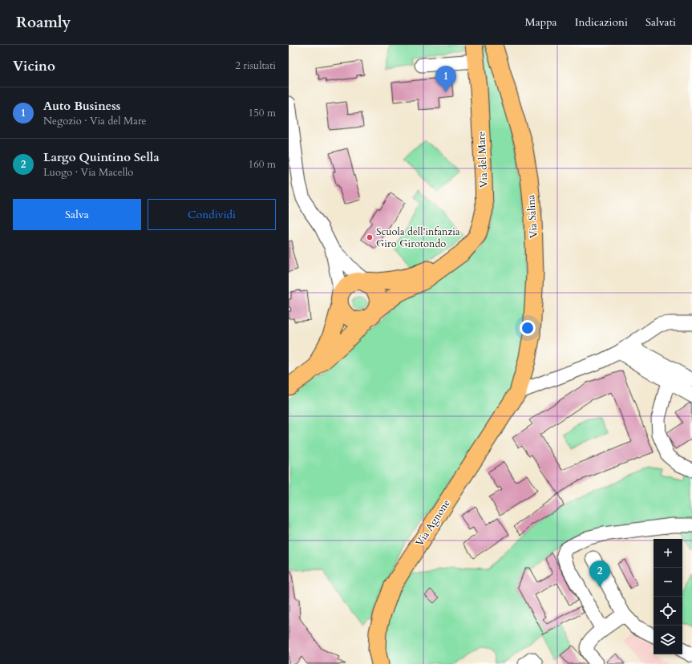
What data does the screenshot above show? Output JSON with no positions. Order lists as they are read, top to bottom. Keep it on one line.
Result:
{"streets":{"main road":["Via del Mare","Via Salina","Via Agnone"]},"crossings":[["Via Salina","Via Agnone"]],"places":["Scuola dell'infanzia Giro Girotondo"],"page":{"header":"Roamly","nav":["Mappa","Indicazioni","Salvati"],"heading":["Vicino","2 risultati"],"pins":["1","2"],"list":[{"mark":"1","name":"Auto Business","note":"Negozio · Via del Mare","value":"150 m"},{"mark":"2","name":"Largo Quintino Sella","note":"Luogo · Via Macello","value":"160 m"}],"buttons":["Salva","Condividi"],"map_buttons":["+","−"]}}
